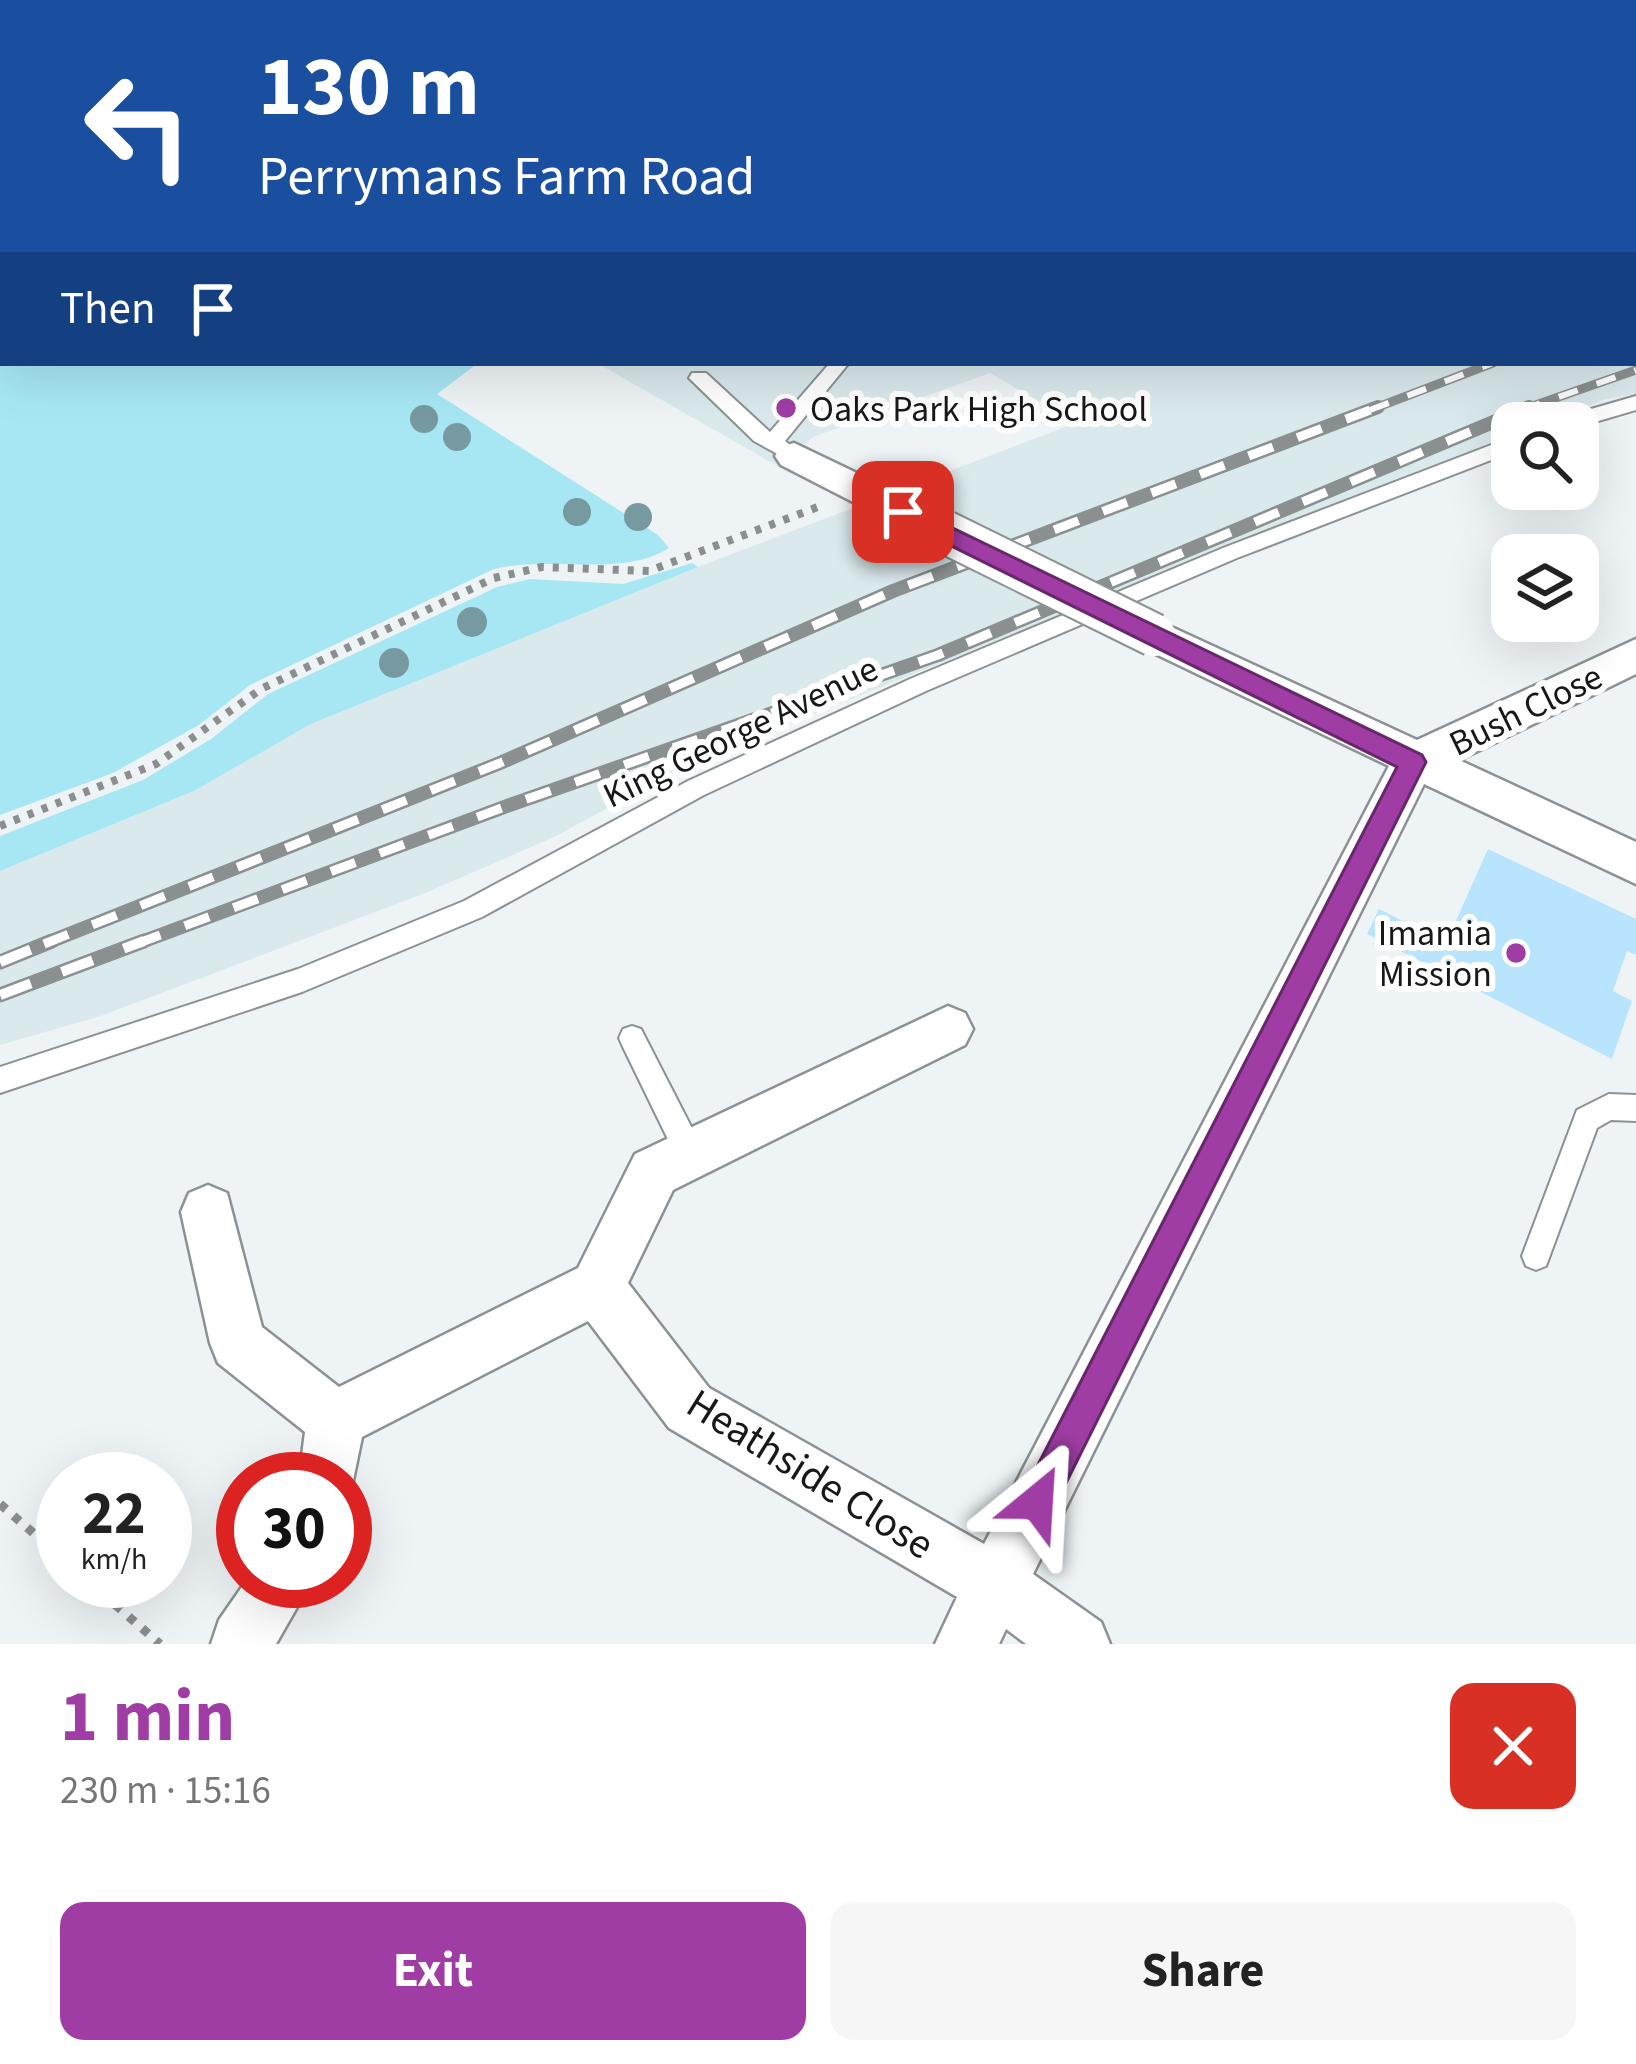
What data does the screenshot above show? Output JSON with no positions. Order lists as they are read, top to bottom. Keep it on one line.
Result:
{"streets":{"street":["Bush Close","Heathside Close"],"lane":["King George Avenue"]},"places":["Oaks Park High School","Imamia Mission"],"page":{"turn":["130 m","Perrymans Farm Road"],"then":"Then","speed":"22 km/h","limit":"30","heading":["1 min","230 m · 15:16"],"buttons":["Exit","Share"]}}
